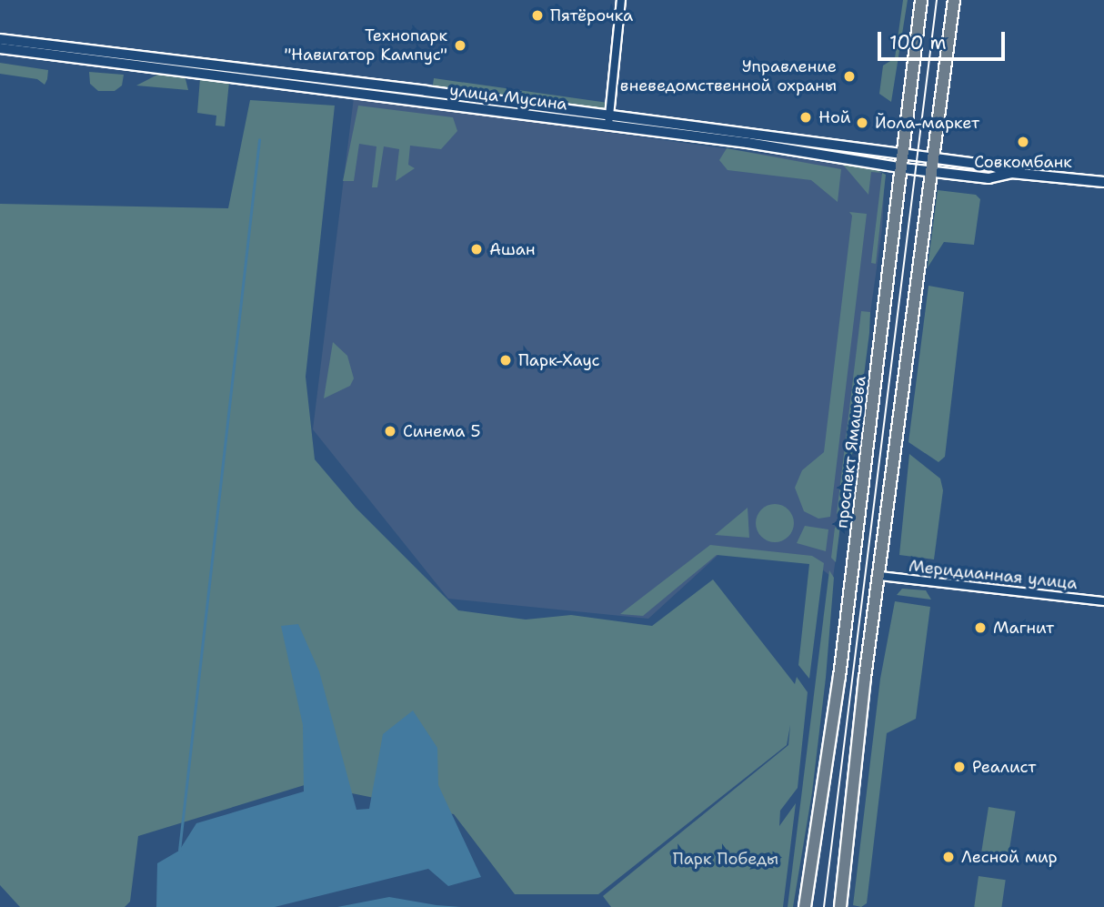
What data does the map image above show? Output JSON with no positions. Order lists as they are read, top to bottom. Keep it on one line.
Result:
{"streets":{"main road":["проспект Ямашева"],"street":["улица Мусина","Меридианная улица"]},"crossings":[["улица Мусина","проспект Ямашева"]],"parks":["Парк Победы"],"places":["Пятёрочка","Технопарк \"Навигатор Кампус\"","Управление вневедомственной охраны","Ной","Йола-маркет","Совкомбанк","Ашан","Парк-Хаус","Синема 5","Магнит","Реалист","Лесной мир"],"scale_bar":"100 m"}
